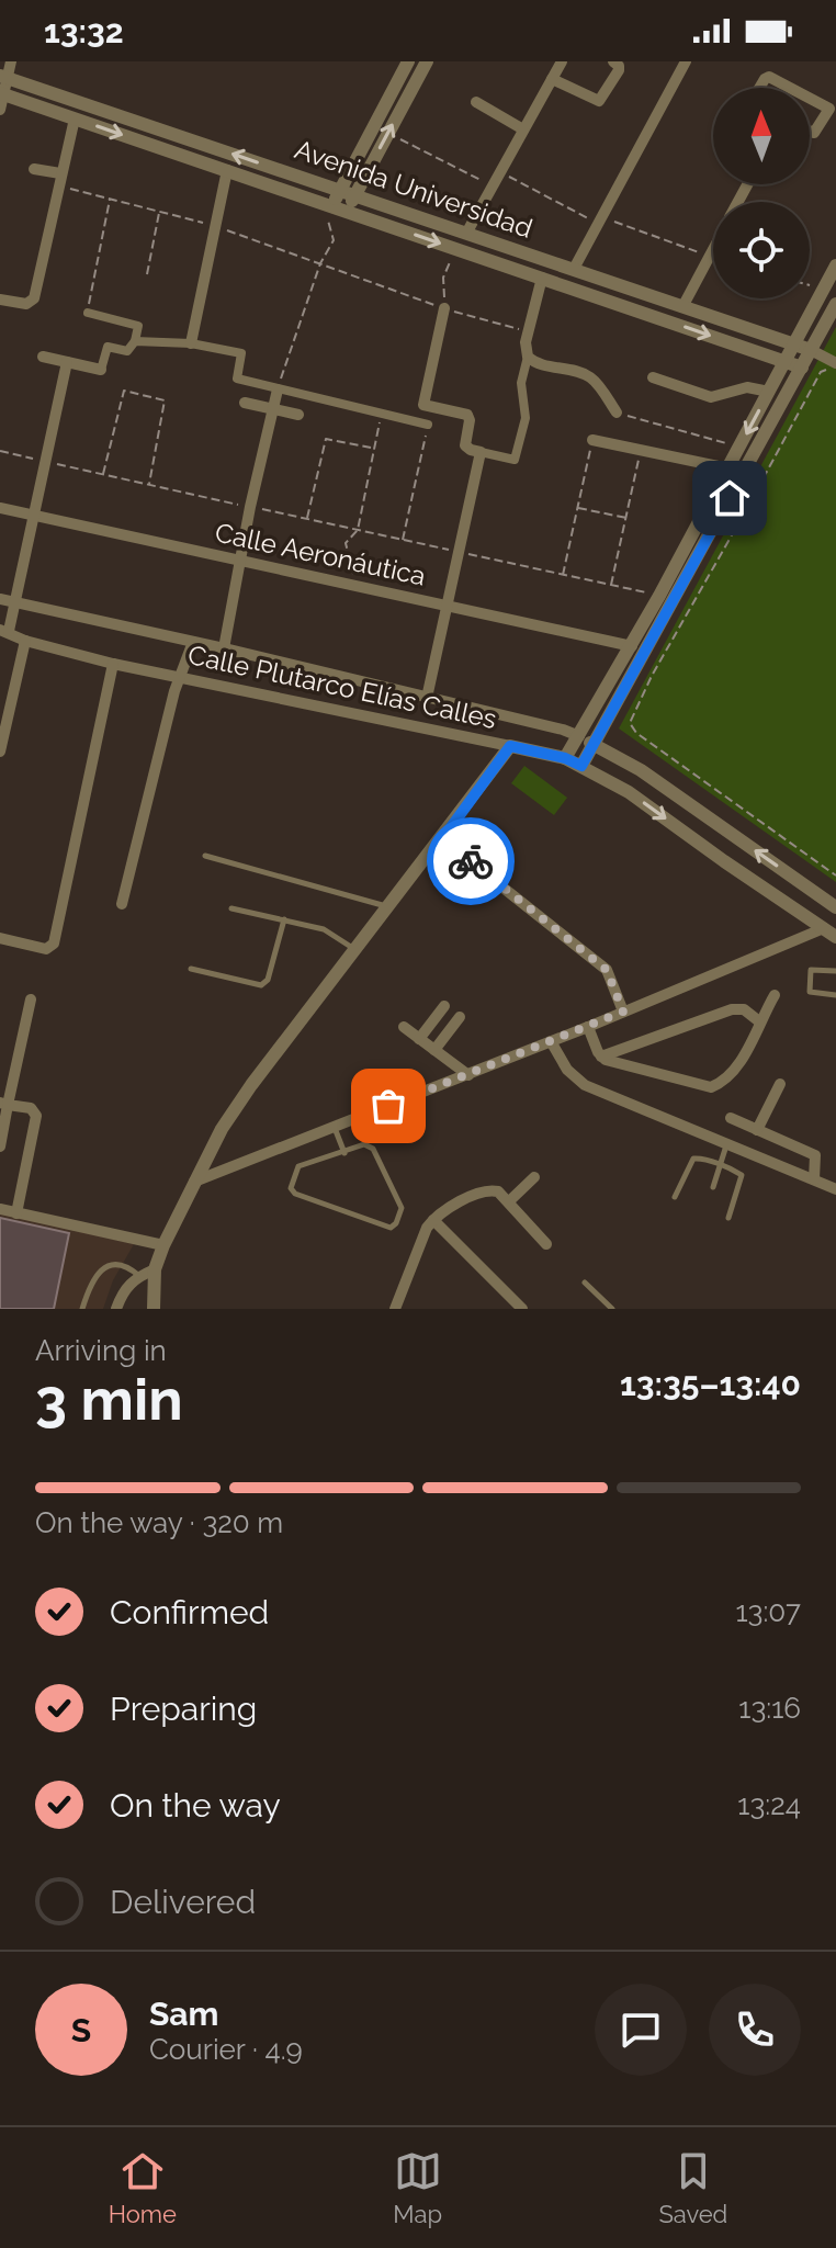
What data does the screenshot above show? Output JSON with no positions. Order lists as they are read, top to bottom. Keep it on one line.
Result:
{"streets":{"street":["Avenida Universidad","Calle Aeronáutica","Calle Plutarco Elías Calles"]},"north":"top","page":{"status":"13:32","heading":["3 min","Arriving in","13:35–13:40"],"panel":["Sam","Courier · 4.9"],"bar":"On the way · 320 m","list":[["Confirmed","13:07"],["Preparing","13:16"],["On the way","13:24"],"Delivered"],"round":"S","tabs":["Home","Map","Saved"]}}
